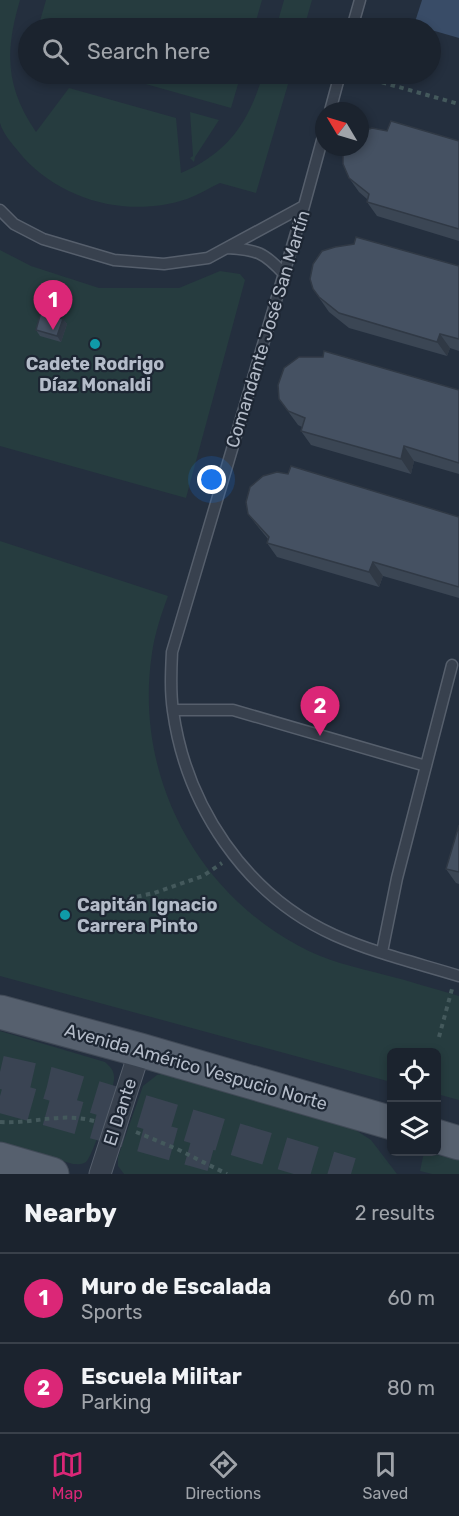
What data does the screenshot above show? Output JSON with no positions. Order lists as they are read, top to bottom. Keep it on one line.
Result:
{"streets":{"main road":["Avenida Américo Vespucio Norte"],"street":["El Dante"],"lane":["Comandante José San Martín"]},"crossings":[["Avenida Américo Vespucio Norte","El Dante"]],"places":["Cadete Rodrigo Díaz Monaldi","Capitán Ignacio Carrera Pinto"],"north":"top left","page":{"search":"Search here","pins":["1","2"],"heading":["Nearby","2 results"],"list":[{"mark":"1","name":"Muro de Escalada","note":"Sports","value":"60 m"},{"mark":"2","name":"Escuela Militar","note":"Parking","value":"80 m"}],"nav":["Map","Directions","Saved"]}}
